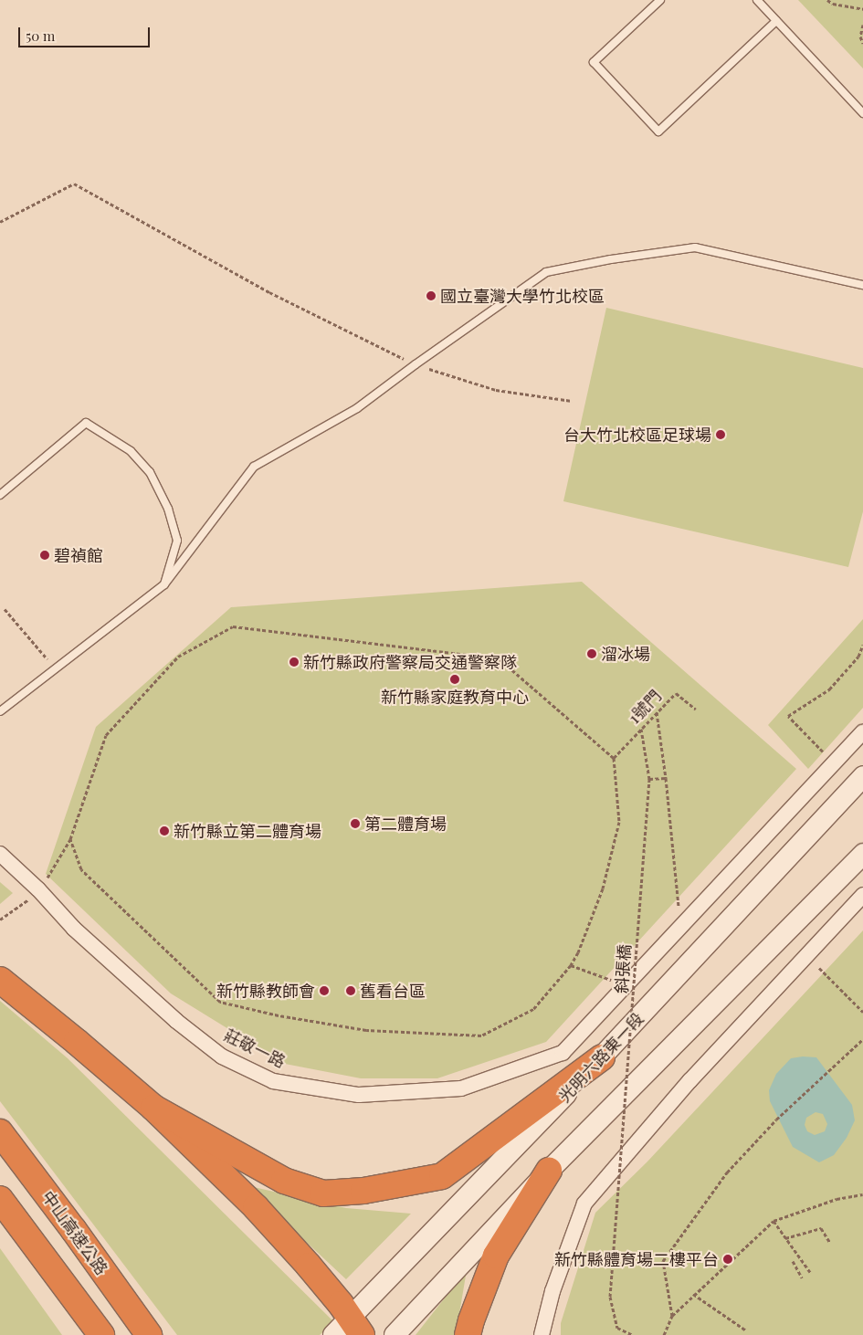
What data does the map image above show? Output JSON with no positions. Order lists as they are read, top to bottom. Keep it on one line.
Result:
{"streets":{"highway":["中山高速公路"],"main road":["光明六路東一段"],"street":["莊敬一路"],"path":["1號門","斜張橋"]},"crossings":[["1號門","斜張橋"],["莊敬一路","光明六路東一段"]],"places":["國立臺灣大學竹北校區","台大竹北校區足球場","碧禎館","溜冰場","新竹縣政府警察局交通警察隊","新竹縣家庭教育中心","第二體育場","新竹縣立第二體育場","新竹縣教師會","舊看台區","新竹縣體育場二樓平台"],"scale_bar":"50 m"}
